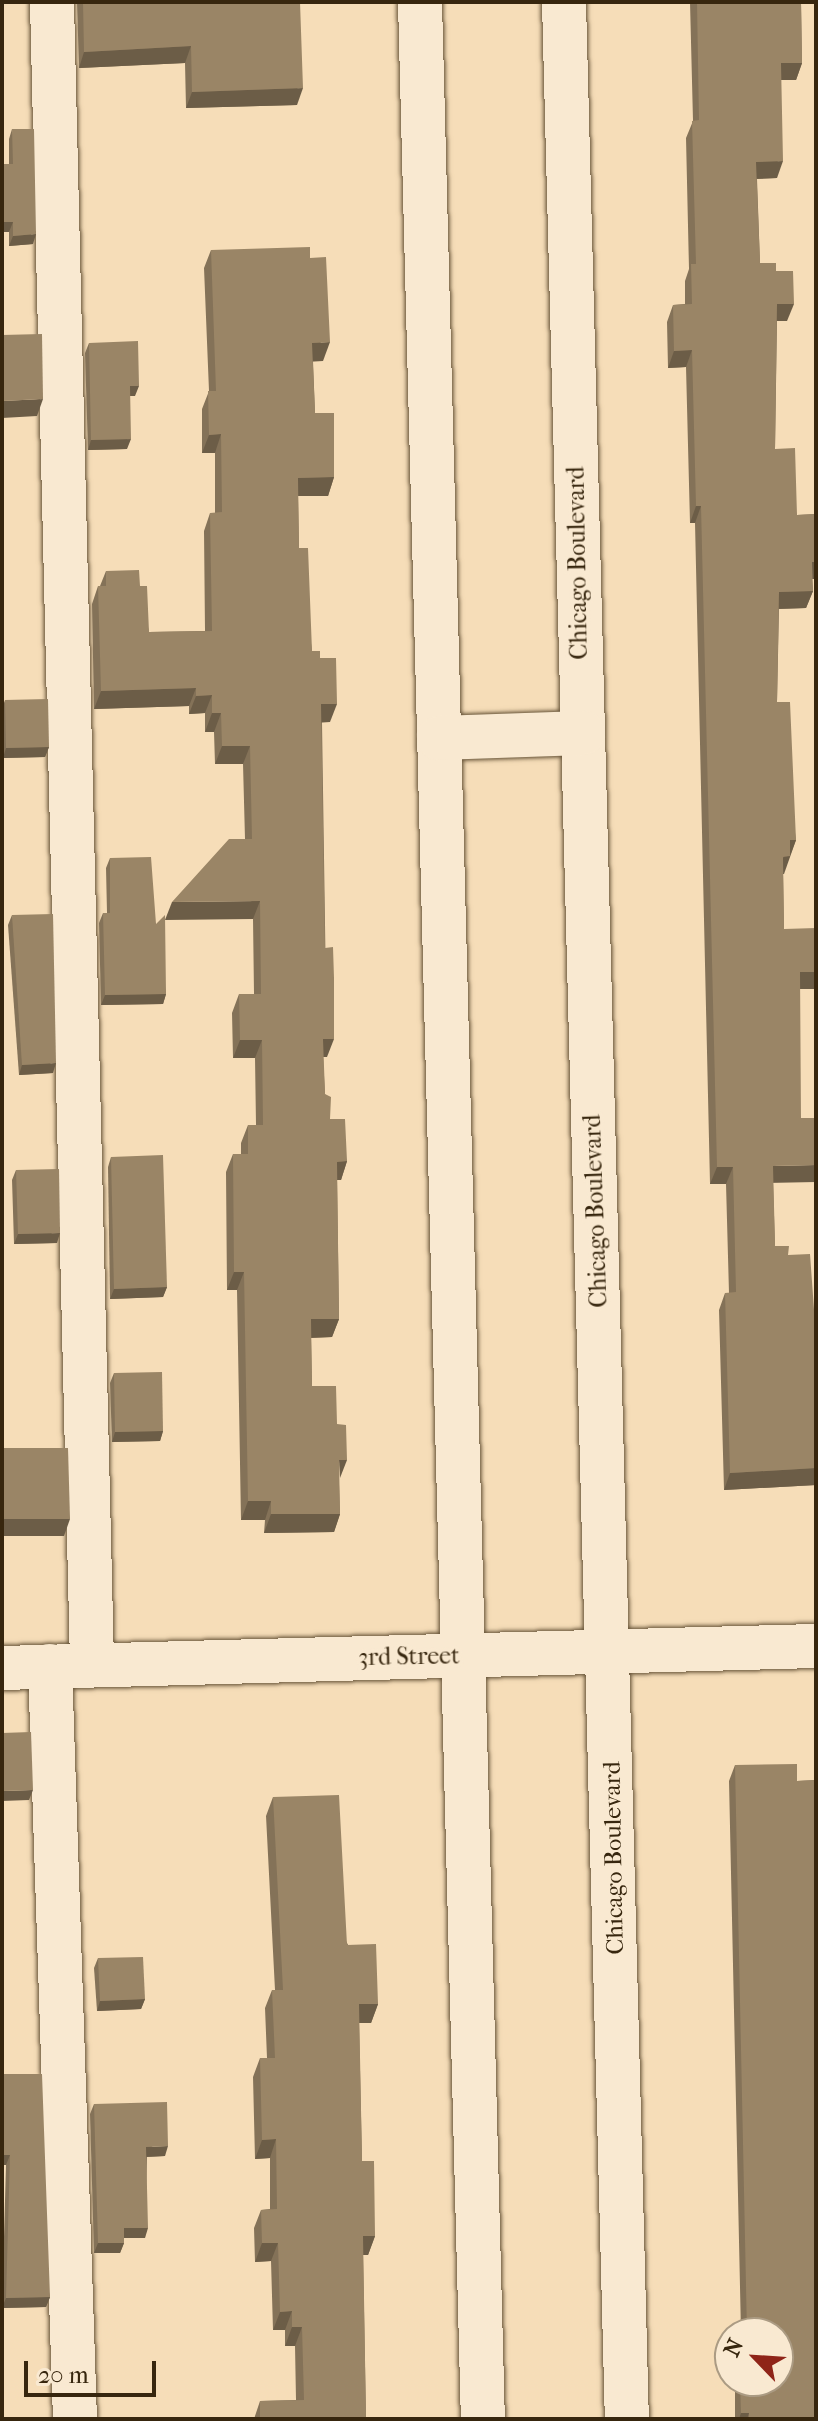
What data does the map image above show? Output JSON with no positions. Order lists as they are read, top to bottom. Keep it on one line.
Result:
{"streets":{"street":["Chicago Boulevard","3rd Street"]},"crossings":[["Chicago Boulevard","3rd Street"]],"scale_bar":"20 m","north":"top left"}
